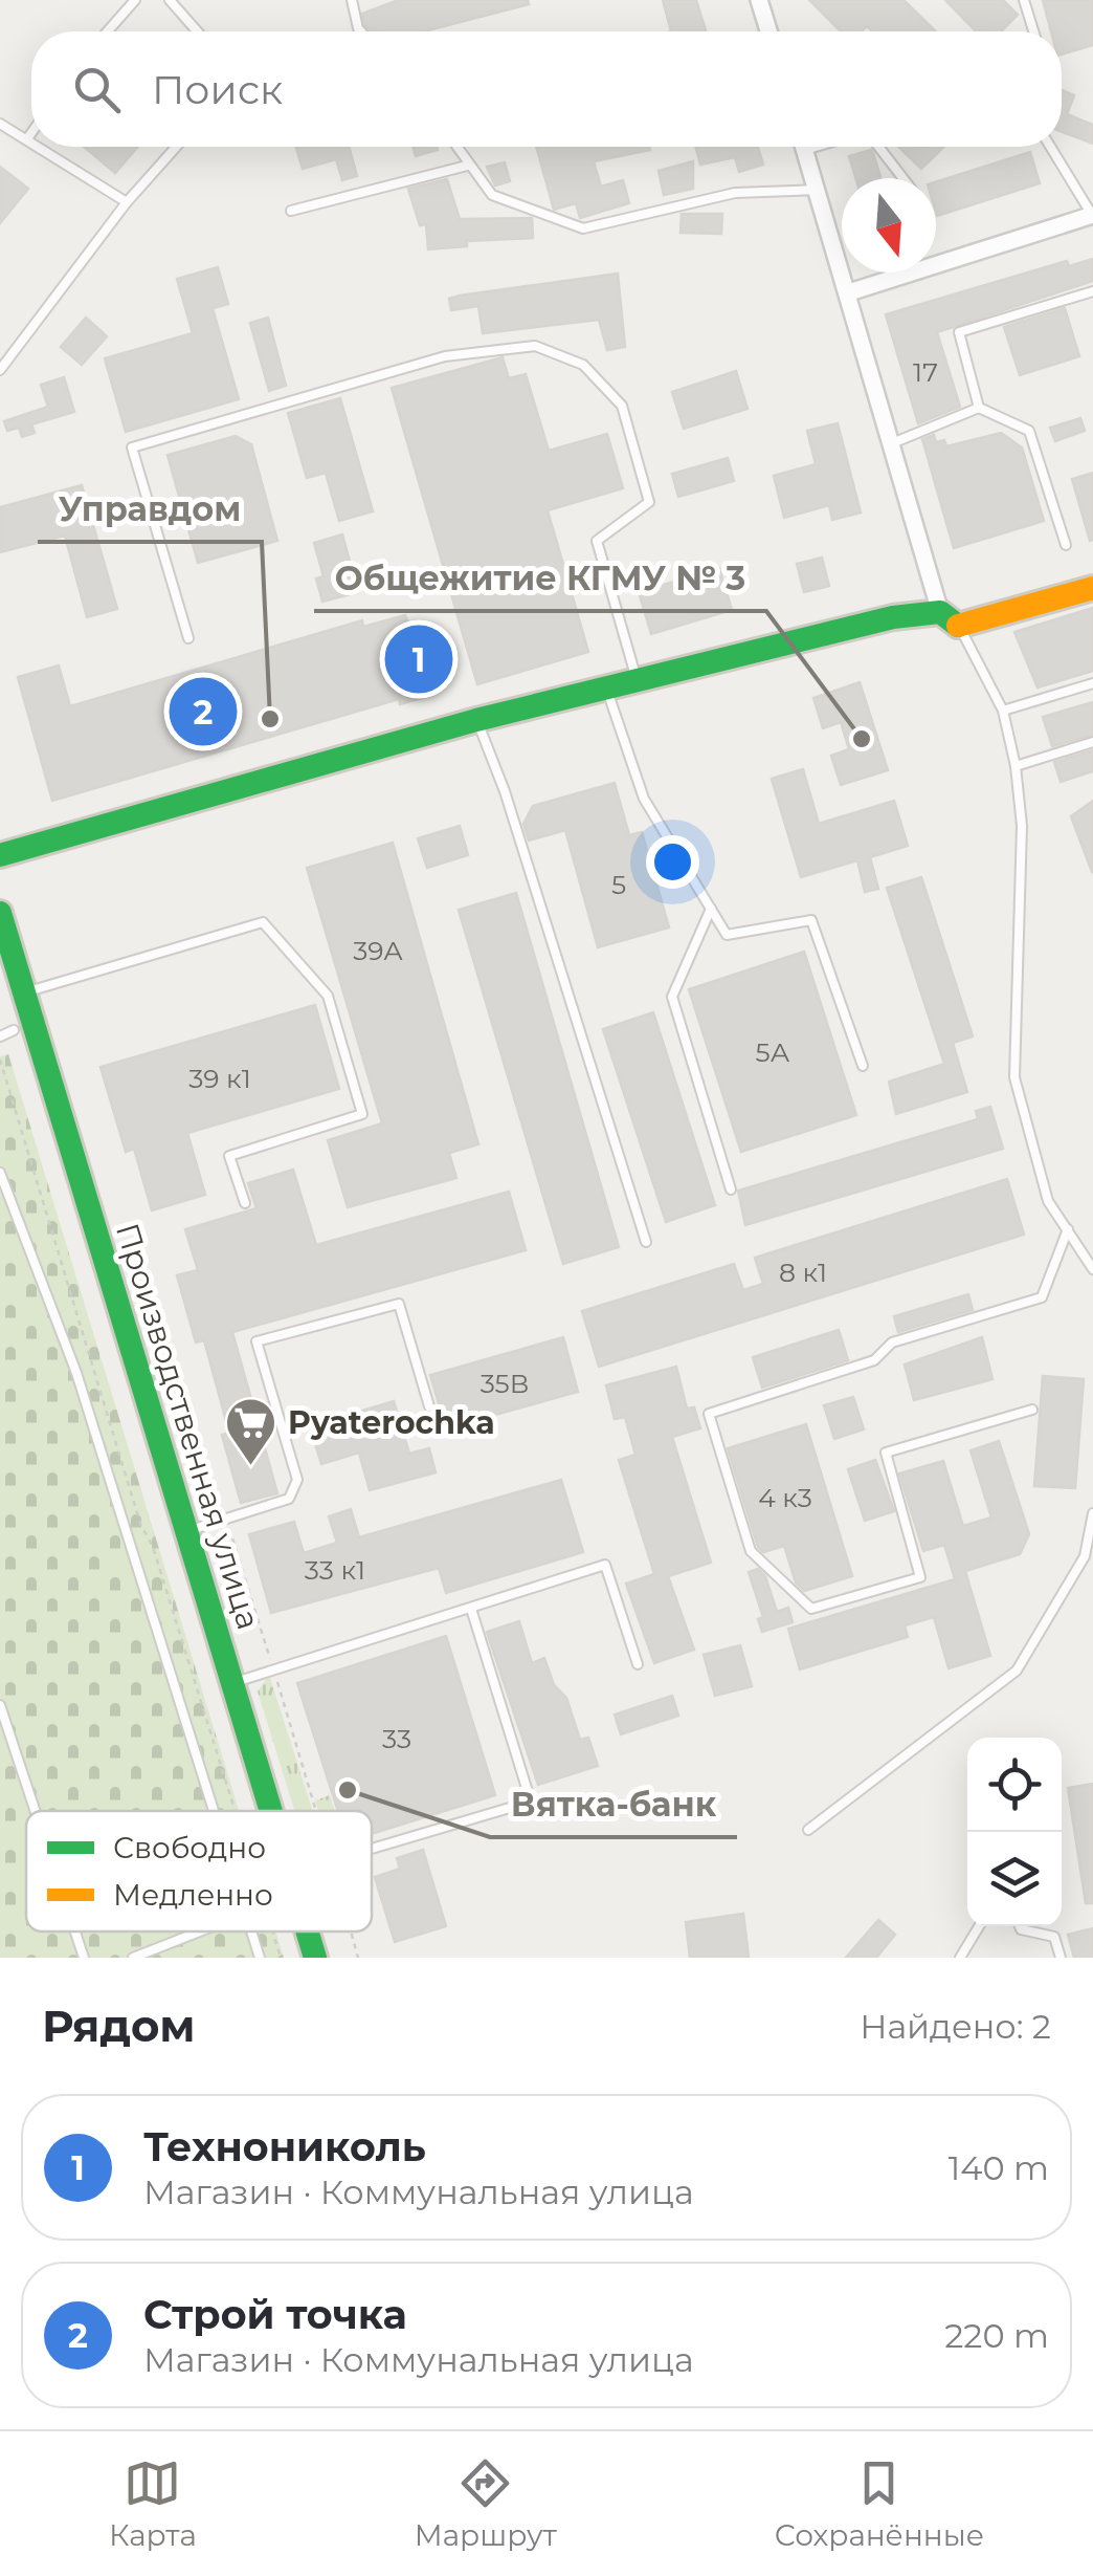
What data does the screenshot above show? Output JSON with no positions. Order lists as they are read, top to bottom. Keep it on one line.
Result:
{"streets":{"main road":["Производственная улица"]},"places":{"other":["Управдом","Общежитие КГМУ № 3","Вятка-банк"],"supermarket":["Pyaterochka"]},"house_numbers":["17","5","39А","5А","39 к1","8 к1","35В","4 к3","33 к1","33"],"legend":["Свободно","Медленно"],"north":"bottom","page":{"search":"Поиск","pins":["1","2"],"heading":["Рядом","Найдено: 2"],"list":[{"mark":"1","name":"Технониколь","note":"Магазин · Коммунальная улица","value":"140 m"},{"mark":"2","name":"Строй точка","note":"Магазин · Коммунальная улица","value":"220 m"}],"nav":["Карта","Маршрут","Сохранённые"]}}
